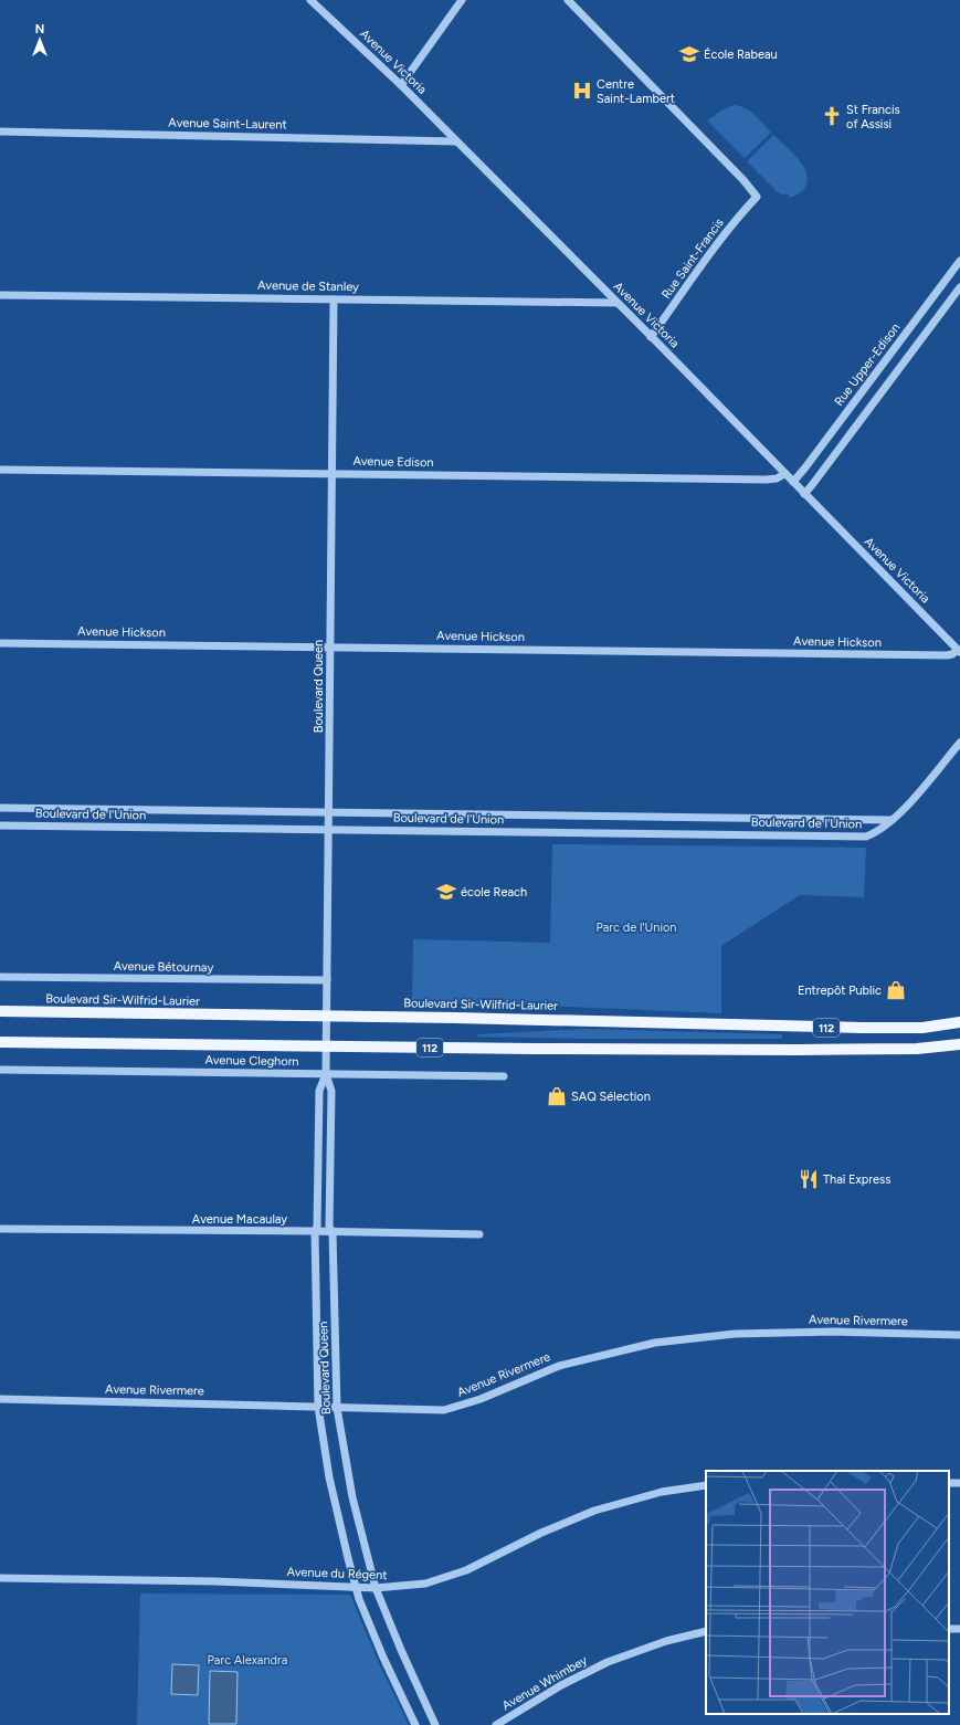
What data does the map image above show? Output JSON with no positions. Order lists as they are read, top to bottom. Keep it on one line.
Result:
{"streets":{"main road":["Boulevard Sir-Wilfrid-Laurier","112"],"street":["Avenue Victoria","Avenue Saint-Laurent","Rue Saint-Francis","Avenue de Stanley","Rue Upper-Edison","Avenue Edison","Avenue Hickson","Boulevard Queen","Boulevard de l'Union","Avenue Bétournay","Avenue Cleghorn","Avenue Macaulay","Avenue Rivermere","Avenue du Régent","Avenue Whimbey"]},"crossings":[["Avenue Victoria","Avenue Saint-Laurent"],["Avenue Victoria","Rue Saint-Francis"],["Avenue Victoria","Avenue de Stanley"],["Avenue Victoria","Rue Upper-Edison"],["Avenue Victoria","Avenue Edison"],["Avenue Victoria","Avenue Hickson"],["Avenue de Stanley","Boulevard Queen"],["Avenue Edison","Boulevard Queen"],["Avenue Hickson","Boulevard Queen"],["Boulevard Queen","Boulevard de l'Union"],["Boulevard Queen","Avenue Bétournay"],["Boulevard Queen","Boulevard Sir-Wilfrid-Laurier"],["Boulevard Queen","112"],["Boulevard Queen","Avenue Cleghorn"],["Boulevard Queen","Avenue Macaulay"],["Boulevard Queen","Avenue Rivermere"],["Boulevard Queen","Avenue du Régent"]],"parks":["Parc de l'Union","Parc Alexandra"],"places":{"school or university":["École Rabeau","école Reach"],"hospital":["Centre Saint-Lambert"],"church":["St Francis of Assisi"],"shop":["Entrepôt Public","SAQ Sélection"],"restaurant":["Thaï Express"]},"north":"top"}
